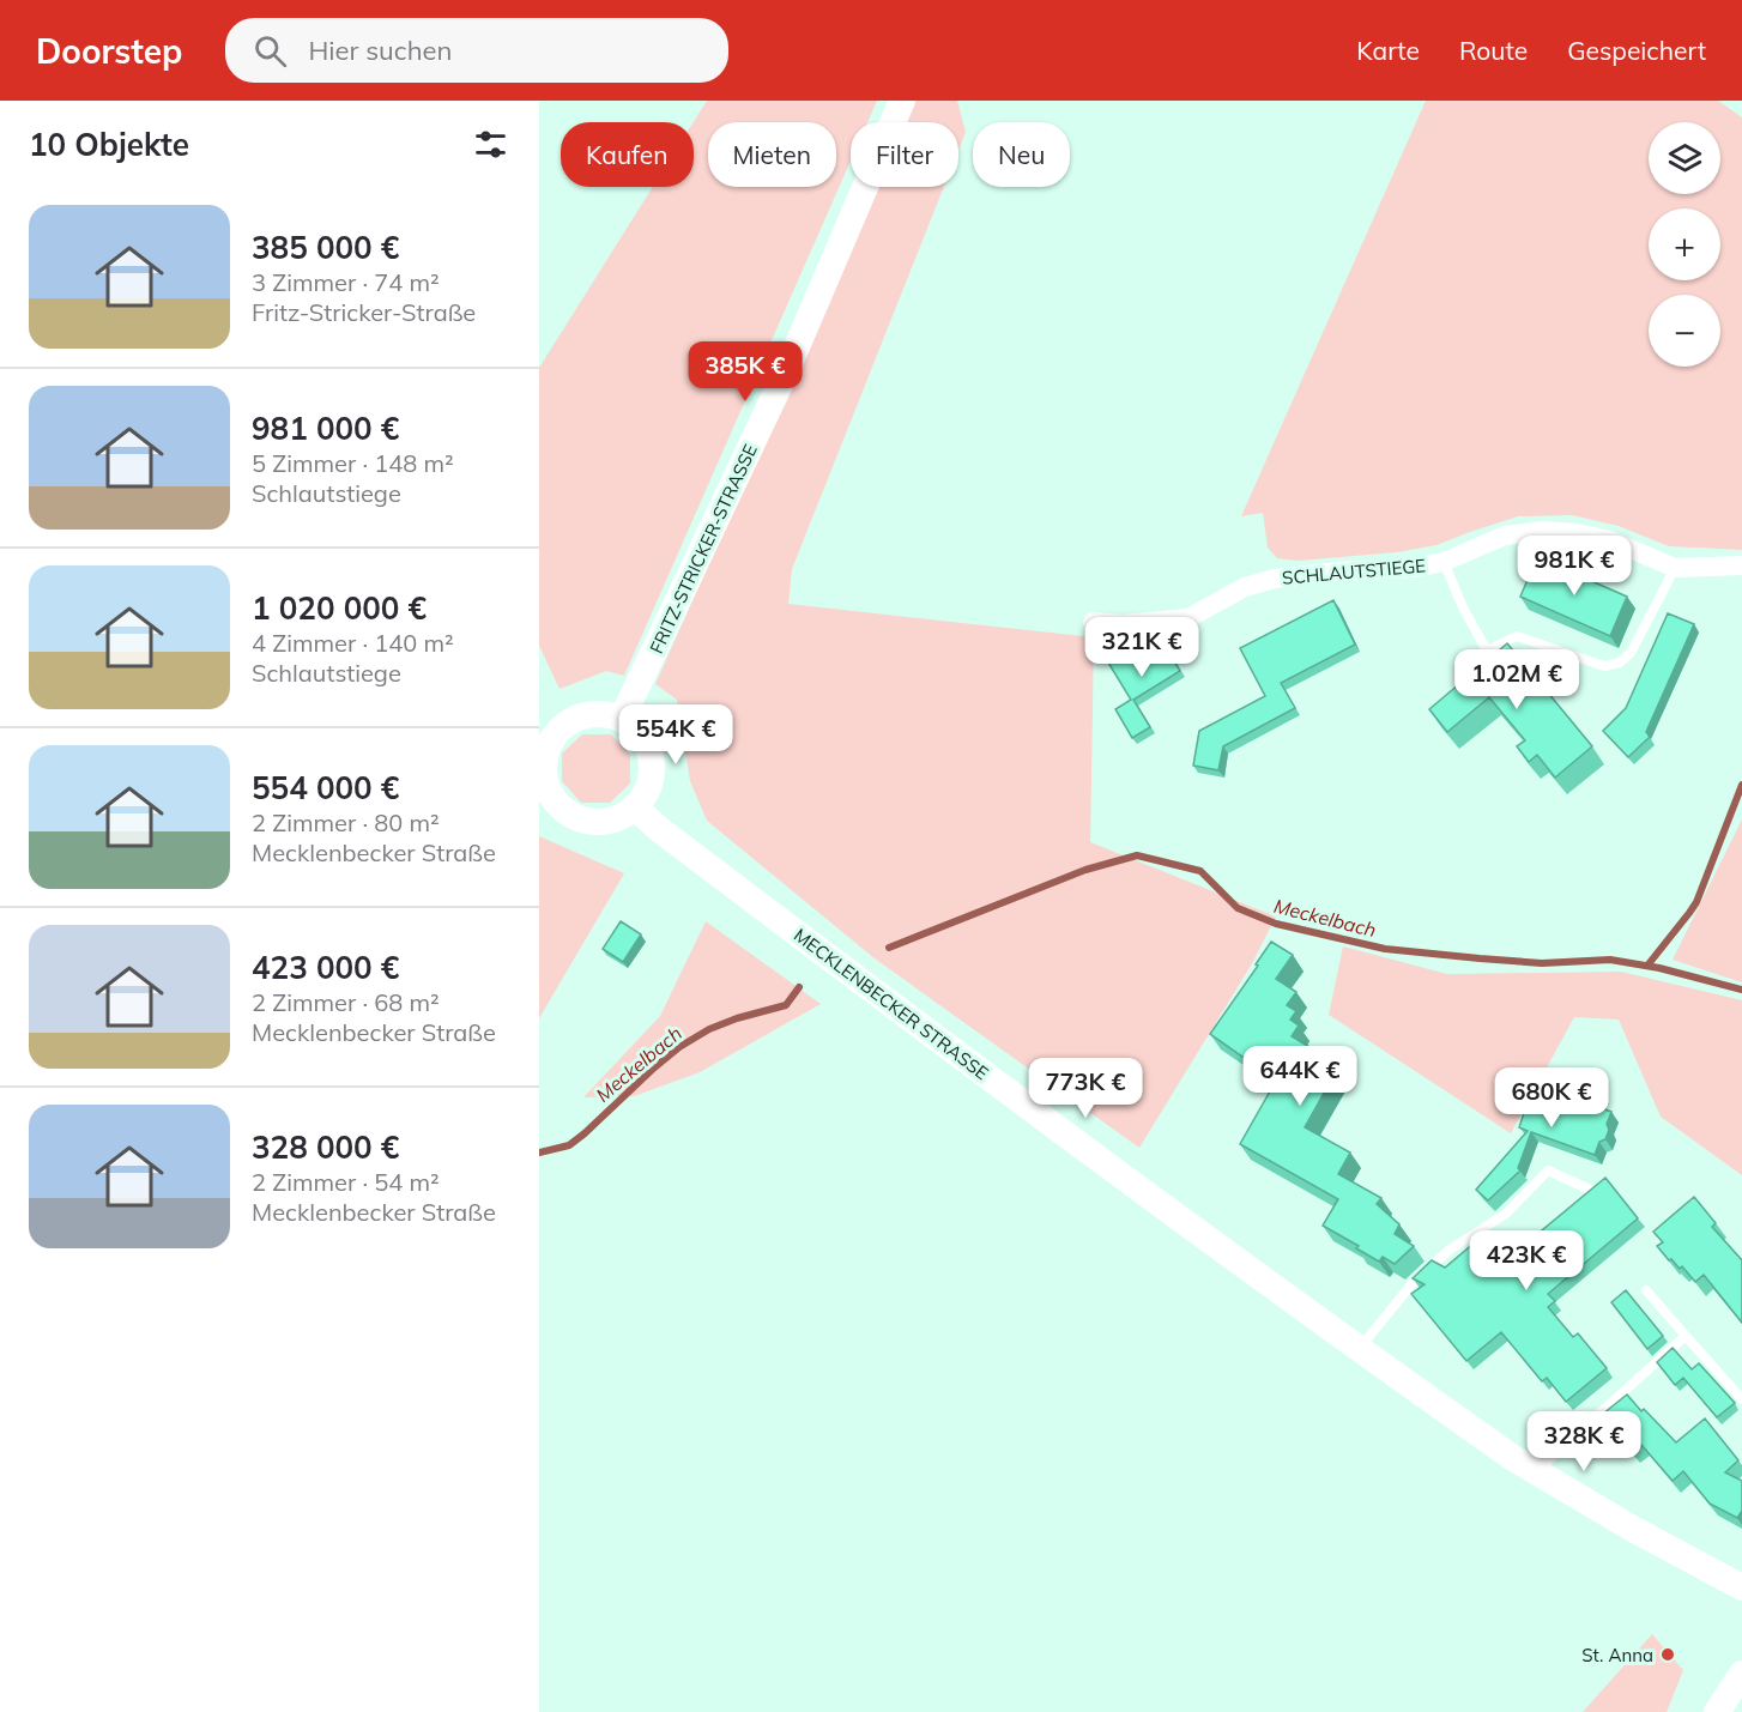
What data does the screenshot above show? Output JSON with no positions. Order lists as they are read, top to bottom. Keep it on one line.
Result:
{"streets":{"main road":["FRITZ-STRICKER-STRASSE","MECKLENBECKER STRASSE"],"street":["SCHLAUTSTIEGE"]},"crossings":[["FRITZ-STRICKER-STRASSE","MECKLENBECKER STRASSE"]],"water":["Meckelbach"],"places":["St. Anna"],"page":{"header":"Doorstep","search":"Hier suchen","nav":["Karte","Route","Gespeichert"],"heading":"10 Objekte","map_buttons":["+","−"],"chip":["Kaufen","Mieten","Filter","Neu"],"list":[{"name":"385 000 €","note":"3 Zimmer · 74 m² · Fritz-Stricker-Straße"},{"name":"981 000 €","note":"5 Zimmer · 148 m² · Schlautstiege"},{"name":"1 020 000 €","note":"4 Zimmer · 140 m² · Schlautstiege"},{"name":"554 000 €","note":"2 Zimmer · 80 m² · Mecklenbecker Straße"},{"name":"423 000 €","note":"2 Zimmer · 68 m² · Mecklenbecker Straße"},{"name":"328 000 €","note":"2 Zimmer · 54 m² · Mecklenbecker Straße"}],"price":["385K €","981K €","321K €","1.02M €","554K €","644K €","773K €","680K €","423K €","328K €"]}}
